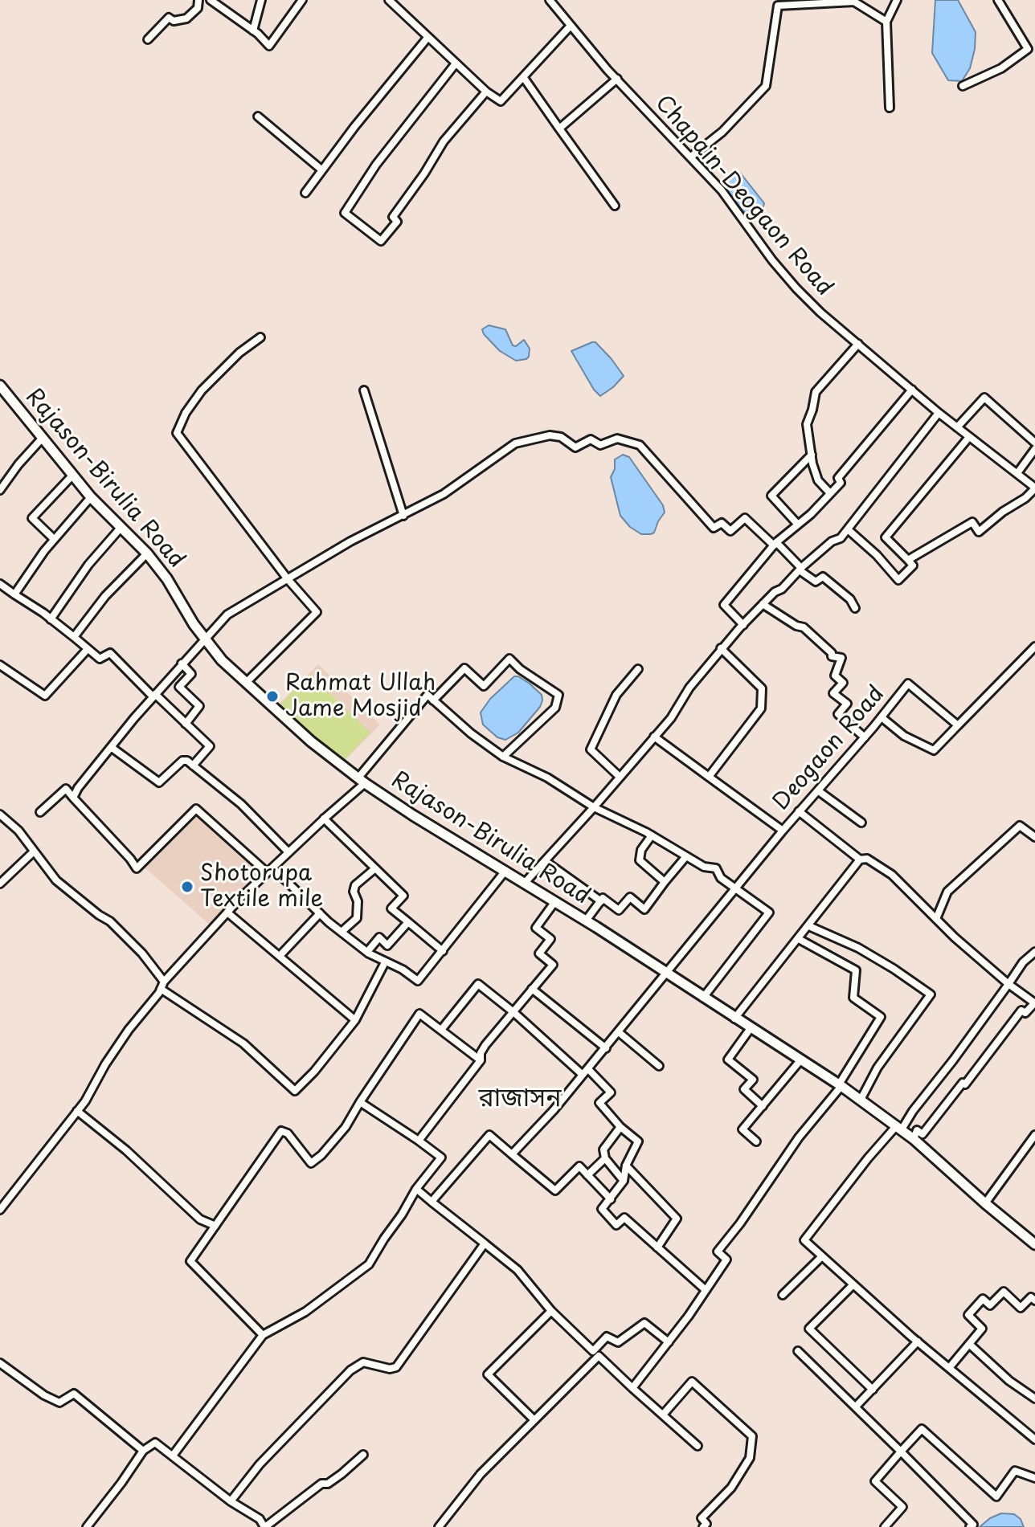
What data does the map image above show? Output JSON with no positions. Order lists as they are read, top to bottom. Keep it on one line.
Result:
{"streets":{"street":["Chapain-Deogaon Road","Rajason-Birulia Road","Deogaon Road"]},"crossings":[["Rajason-Birulia Road","Deogaon Road"]],"districts":["রাজাসন"],"places":["Rahmat Ullah Jame Mosjid","Shotorupa Textile mile"]}
